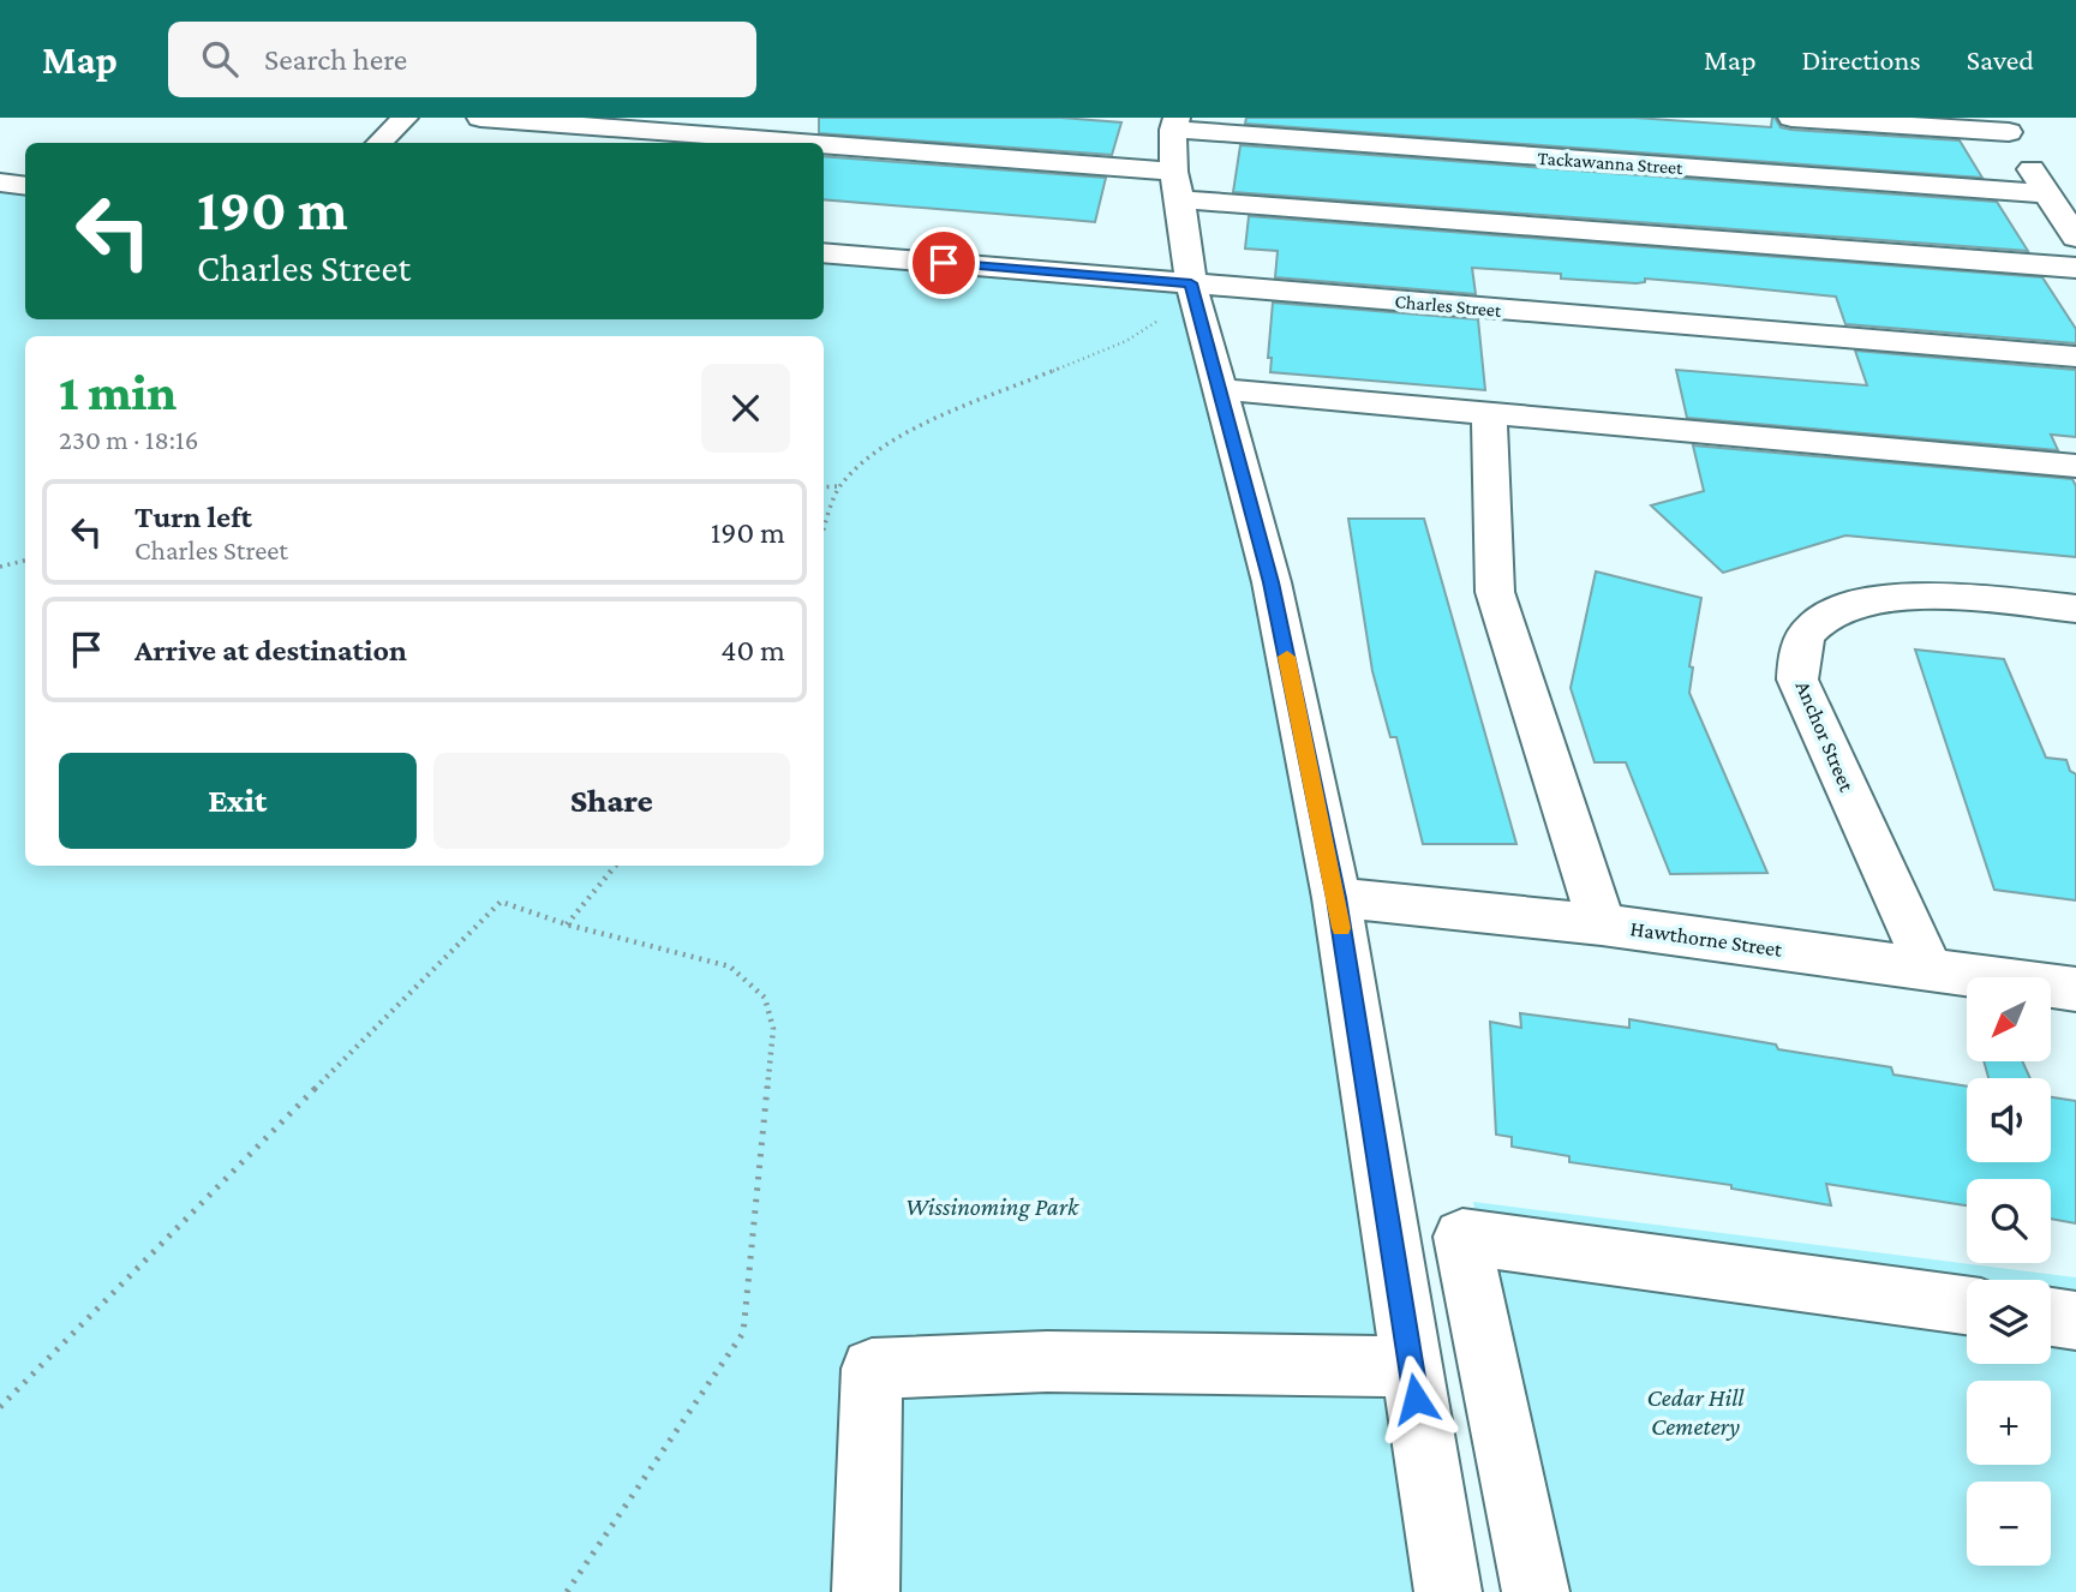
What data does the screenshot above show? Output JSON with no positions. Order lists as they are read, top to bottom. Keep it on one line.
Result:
{"streets":{"street":["Tackawanna Street","Charles Street","Anchor Street","Hawthorne Street"]},"crossings":[["Anchor Street","Hawthorne Street"]],"parks":["Wissinoming Park","Cedar Hill Cemetery"],"north":"bottom left","page":{"header":"Map","search":"Search here","nav":["Map","Directions","Saved"],"turn":["190 m","Charles Street"],"heading":["1 min","230 m · 18:16"],"list":[{"name":"Turn left","note":"Charles Street","value":"190 m"},{"name":"Arrive at destination","value":"40 m"}],"buttons":["Exit","Share"],"map_buttons":["+","−"]}}
